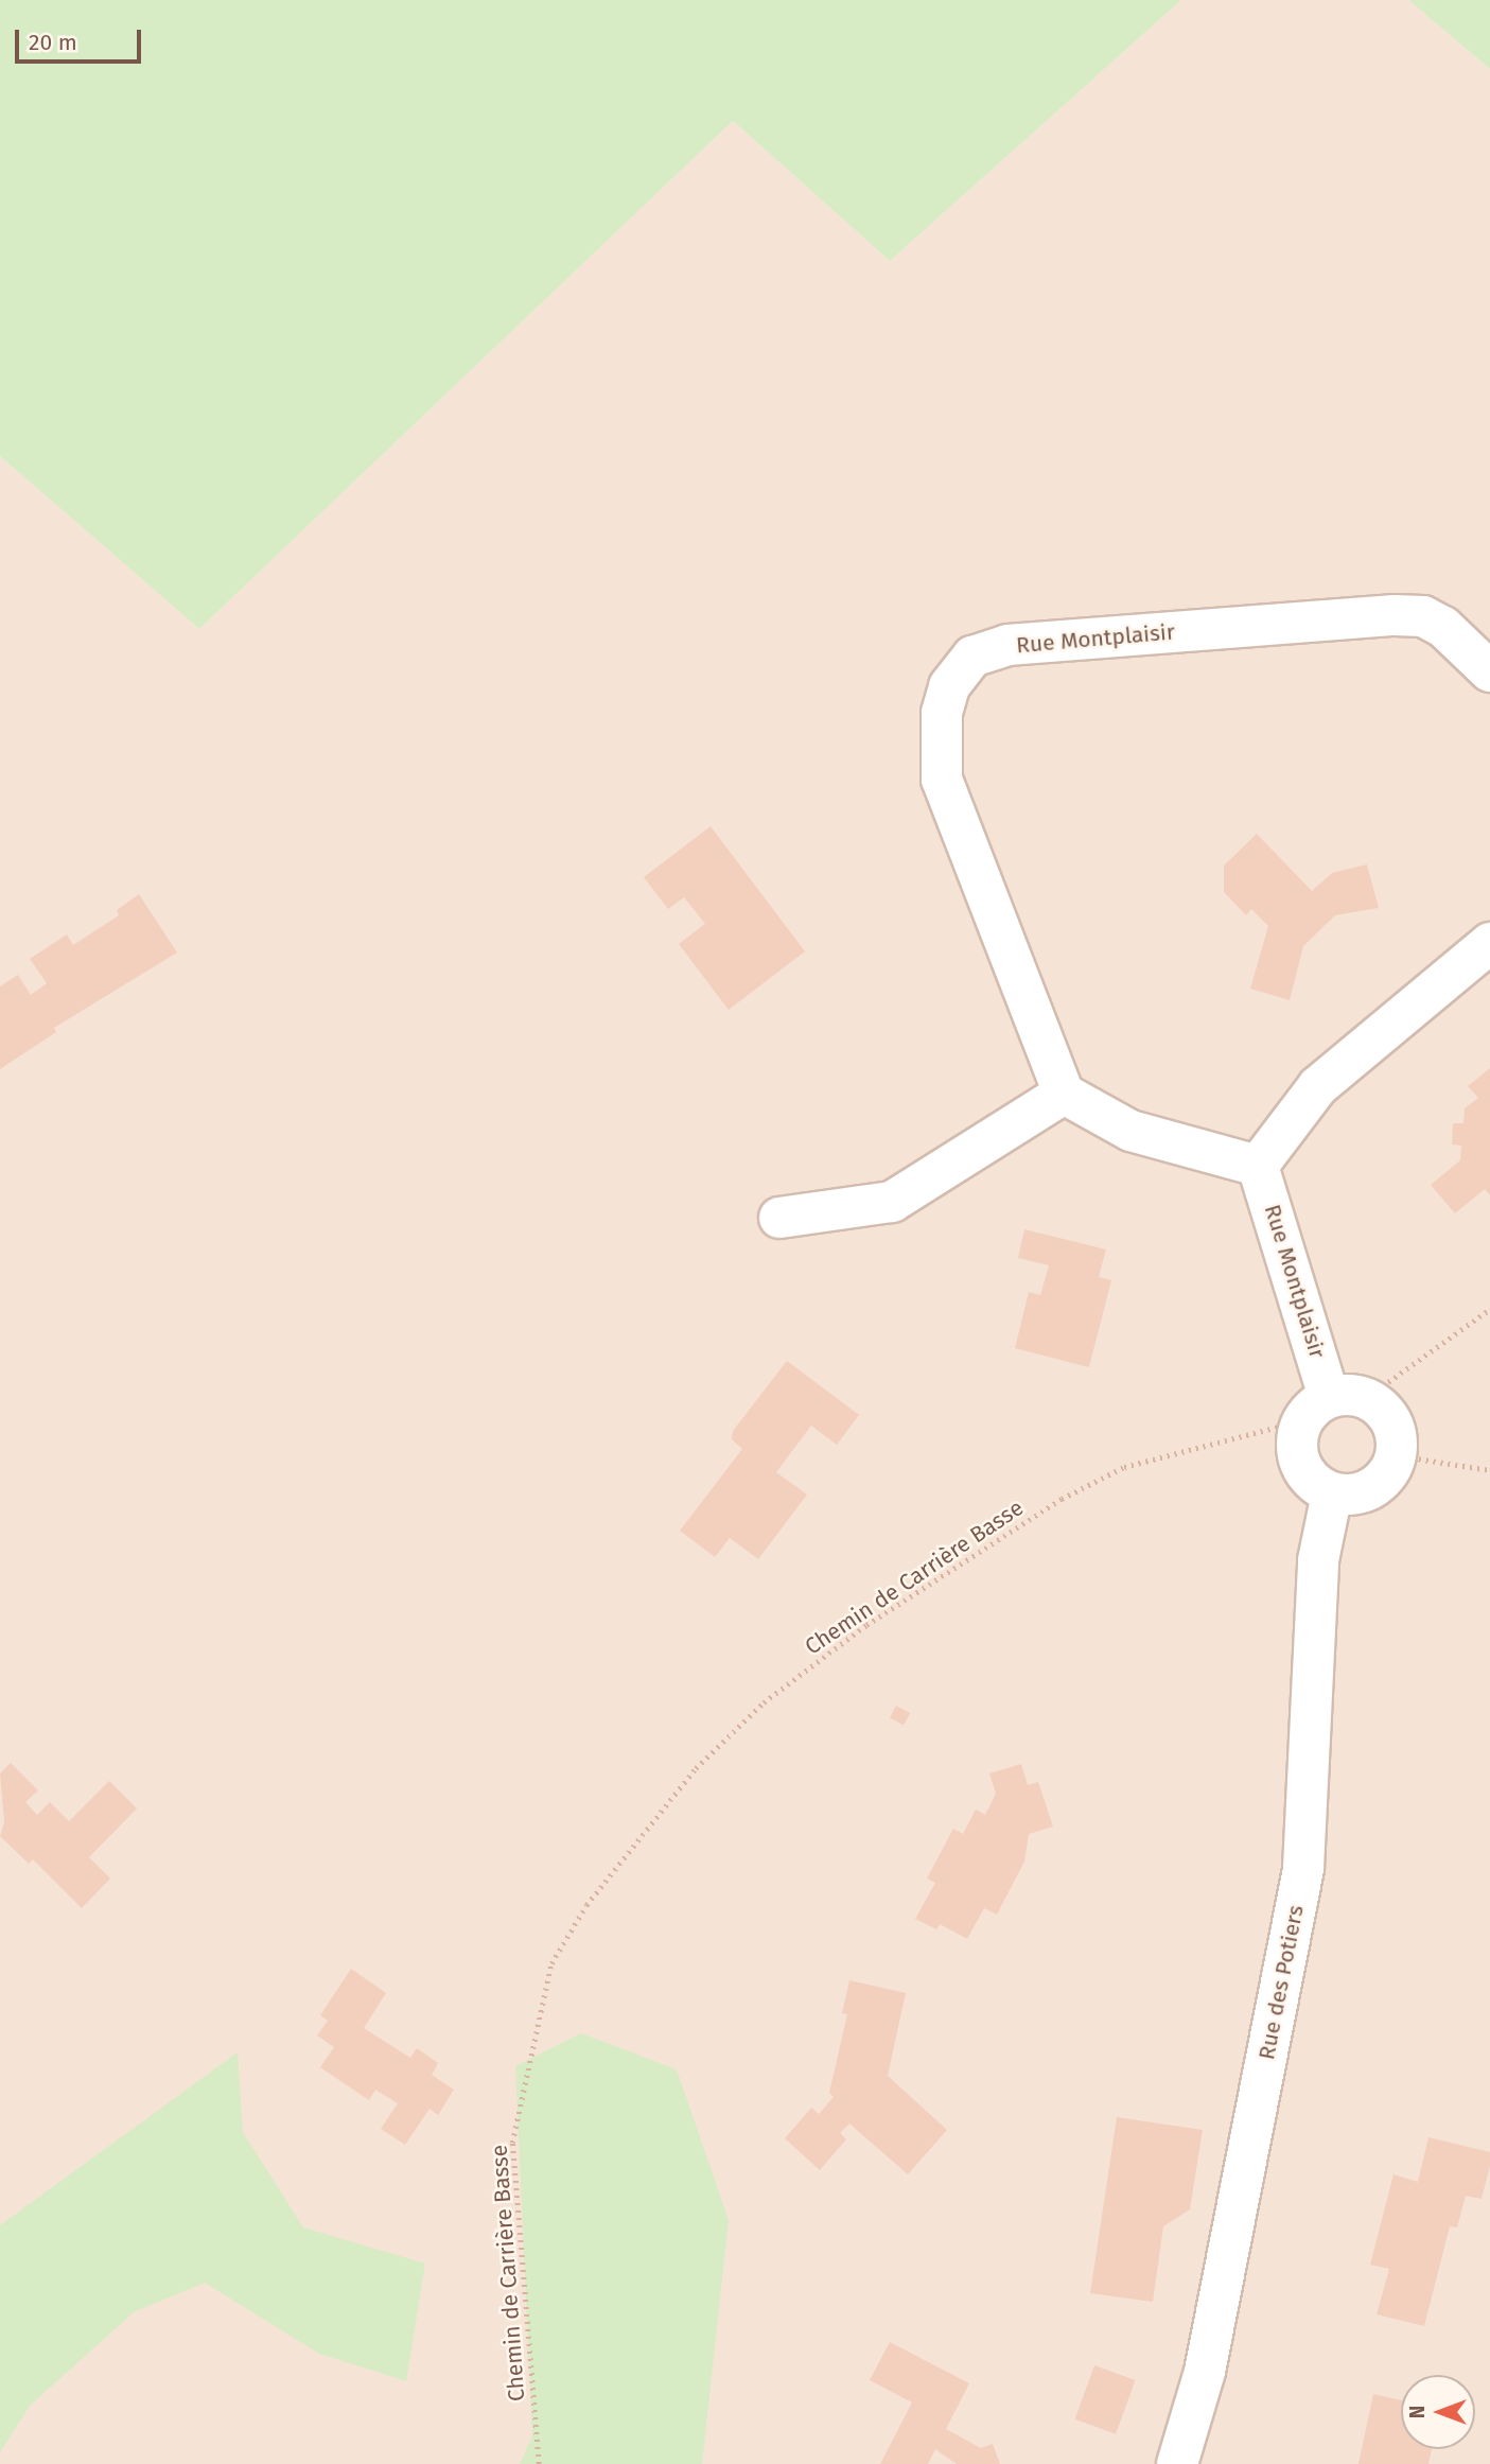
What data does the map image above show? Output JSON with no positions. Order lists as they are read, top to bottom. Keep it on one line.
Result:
{"streets":{"street":["Rue Montplaisir","Rue des Potiers"],"path":["Chemin de Carrière Basse"]},"crossings":[["Rue Montplaisir","Chemin de Carrière Basse"],["Rue Montplaisir","Rue des Potiers"],["Chemin de Carrière Basse","Rue des Potiers"]],"scale_bar":"20 m","north":"left"}
